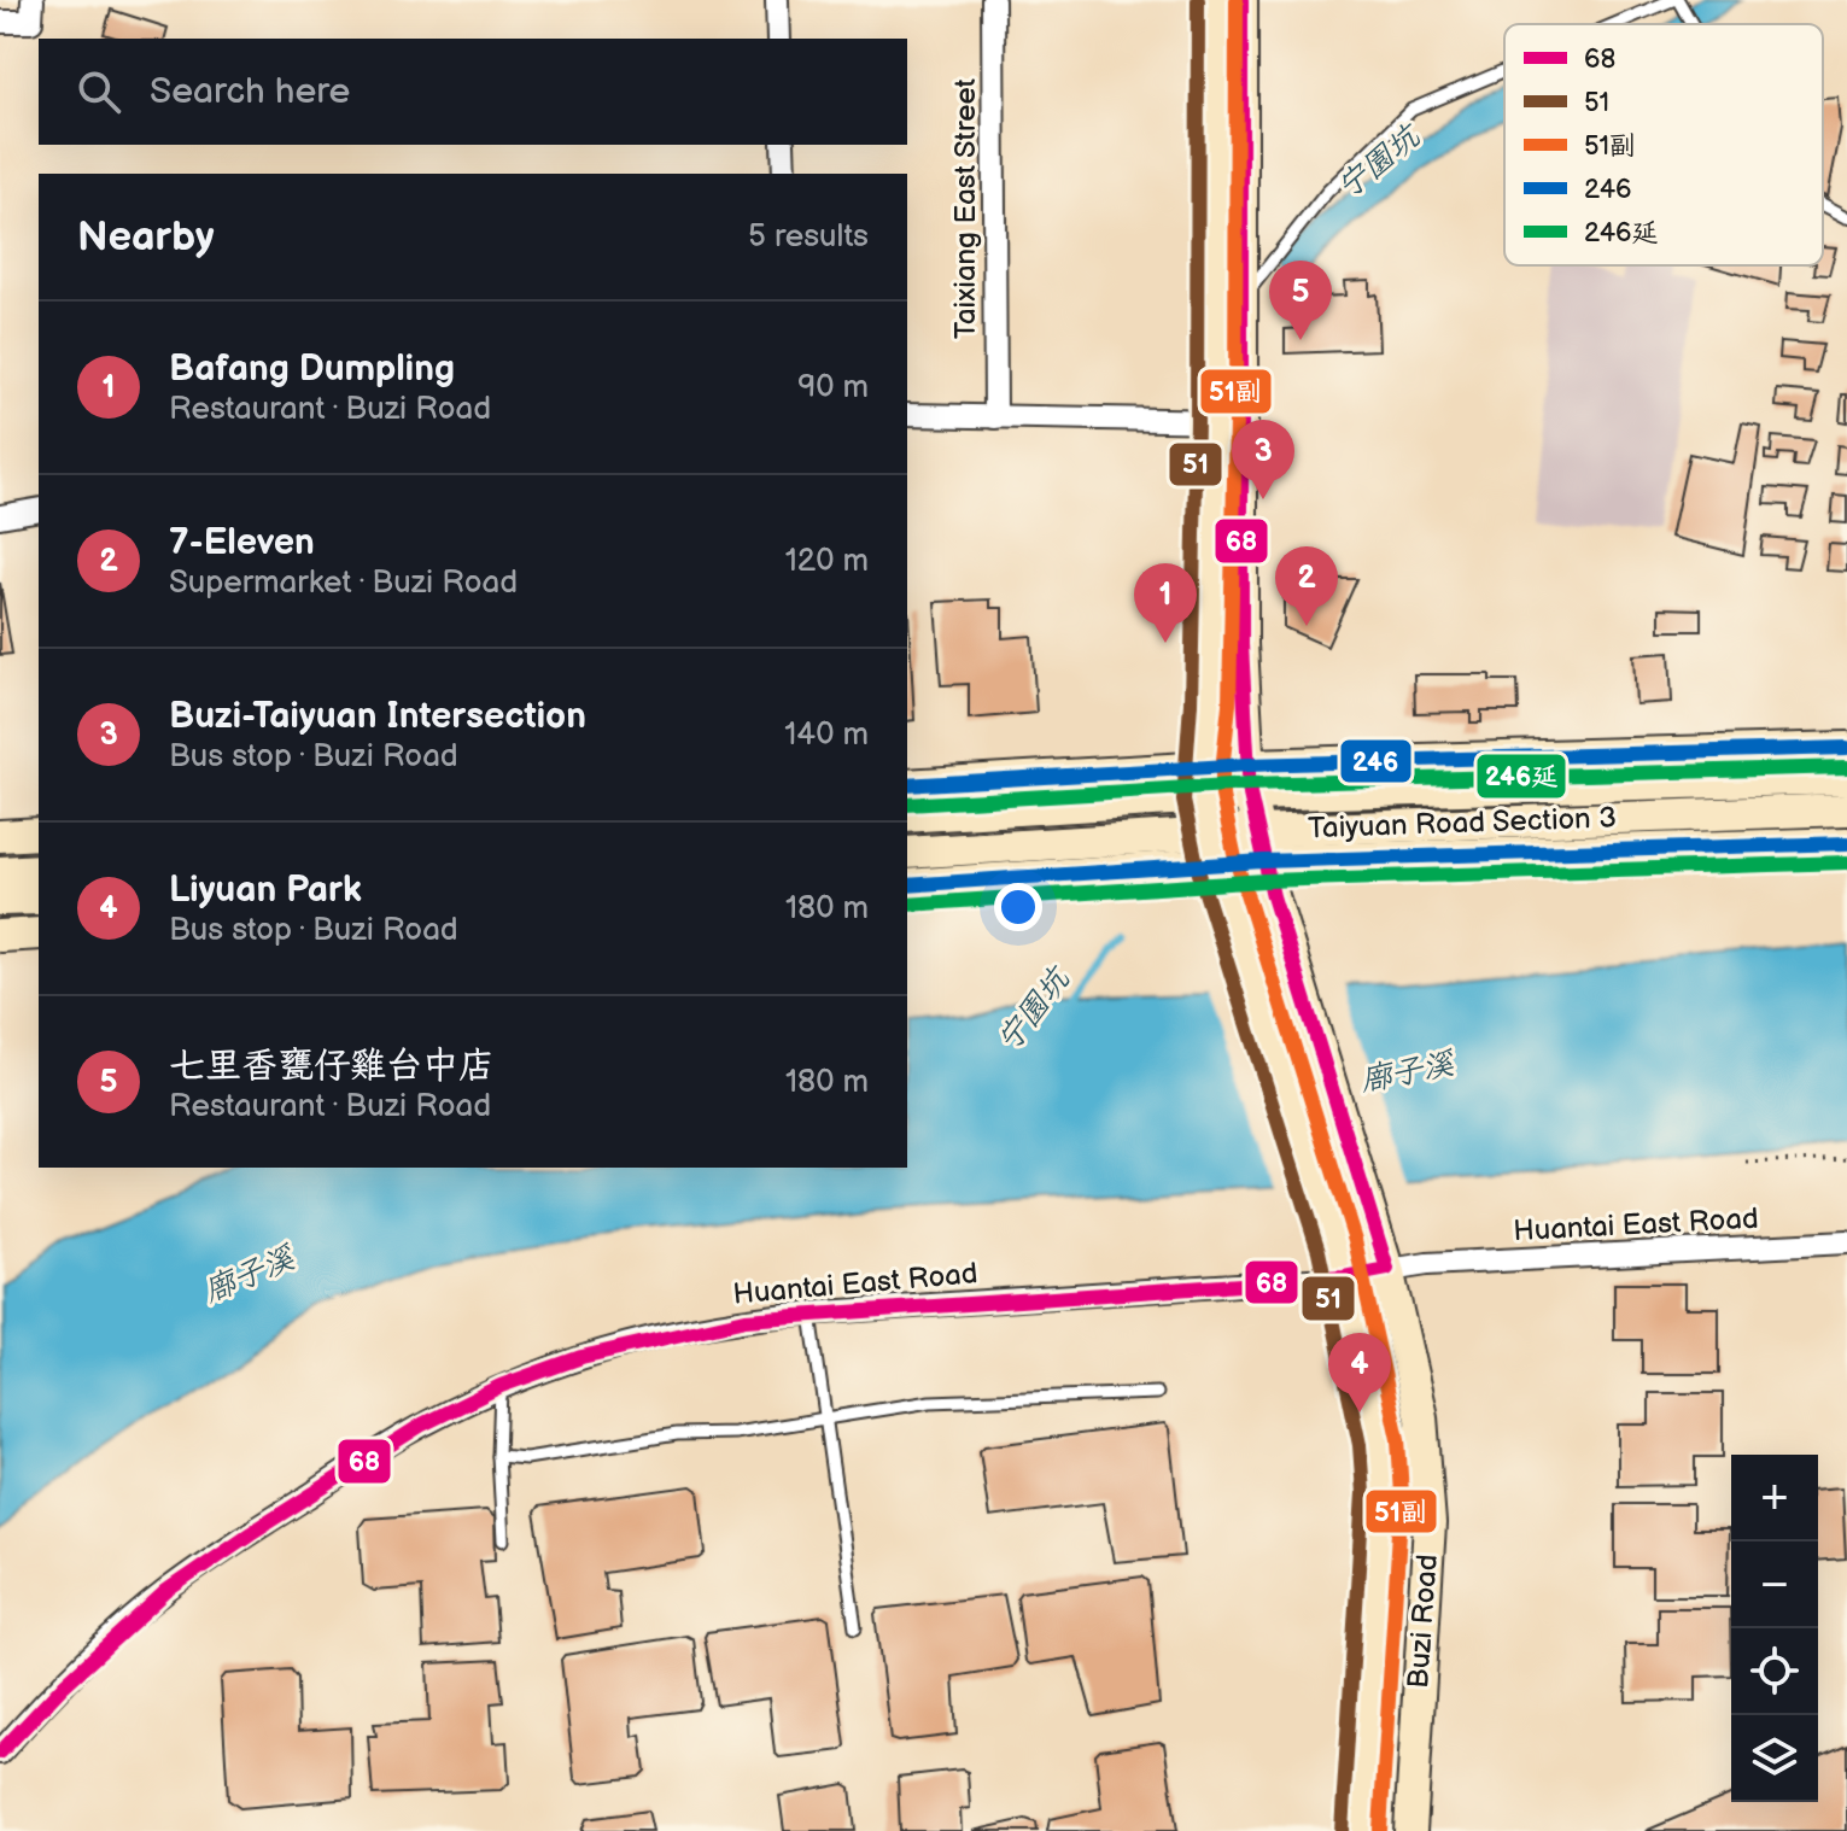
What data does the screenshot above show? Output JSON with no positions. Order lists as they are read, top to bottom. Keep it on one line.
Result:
{"streets":{"main road":["Taiyuan Road Section 3","Buzi Road"],"street":["Taixiang East Street","Huantai East Road"]},"crossings":[["Taiyuan Road Section 3","Buzi Road"],["Huantai East Road","Buzi Road"]],"water":["宁園坑","廍子溪"],"lines":["transit line 68","transit line 51","transit line 51副","transit line 246","transit line 246延"],"legend":["68","51","51副","246","246延"],"page":{"search":"Search here","heading":["Nearby","5 results"],"pins":["5","3","2","1","4"],"list":[{"mark":"1","name":"Bafang Dumpling","note":"Restaurant · Buzi Road","value":"90 m"},{"mark":"2","name":"7-Eleven","note":"Supermarket · Buzi Road","value":"120 m"},{"mark":"3","name":"Buzi-Taiyuan Intersection","note":"Bus stop · Buzi Road","value":"140 m"},{"mark":"4","name":"Liyuan Park","note":"Bus stop · Buzi Road","value":"180 m"},{"mark":"5","name":"七里香甕仔雞台中店","note":"Restaurant · Buzi Road","value":"180 m"}],"map_buttons":["+","−"]}}
